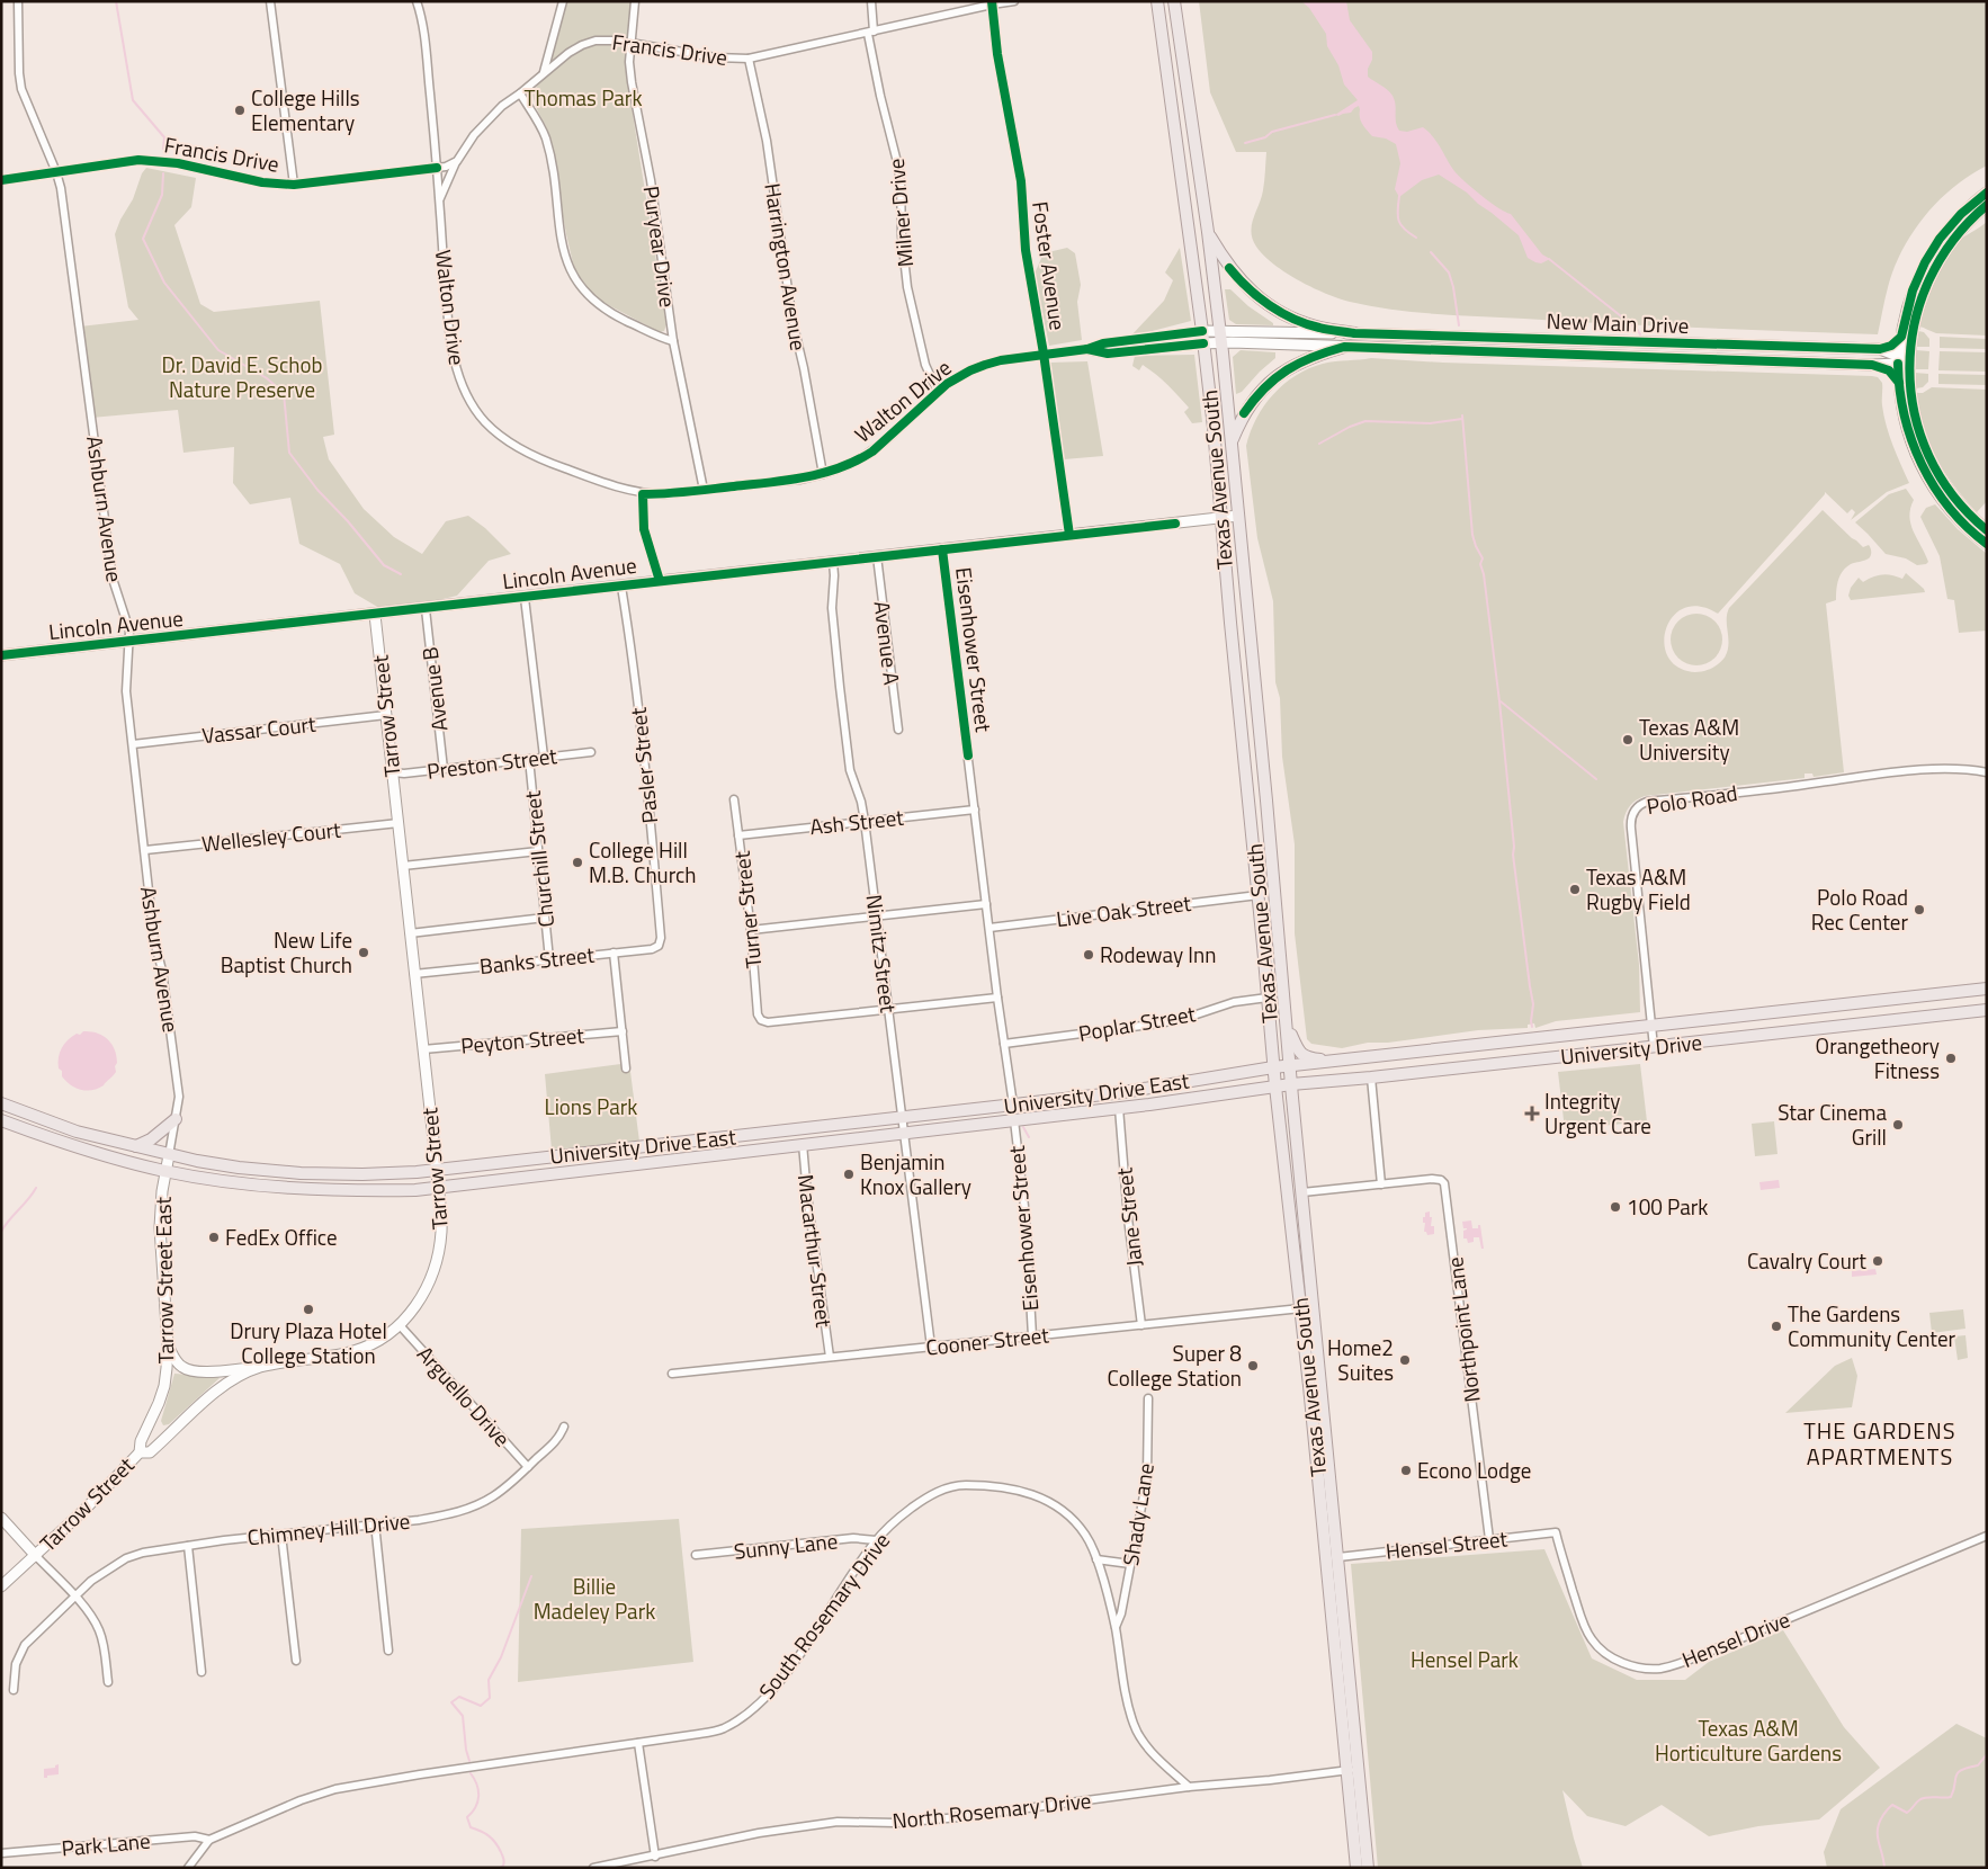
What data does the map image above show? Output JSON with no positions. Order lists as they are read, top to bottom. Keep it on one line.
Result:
{"streets":{"main road":["Texas Avenue South","University Drive","University Drive East"],"street":["Francis Drive","Milner Drive","Puryear Drive","Foster Avenue","Harrington Avenue","Walton Drive","New Main Drive","Ashburn Avenue","Lincoln Avenue","Avenue A","Eisenhower Street","Avenue B","Tarrow Street","Vassar Court","Preston Street","Pasler Street","Polo Road","Ash Street","Wellesley Court","Churchill Street","Turner Street","Live Oak Street","Nimitz Street","Banks Street","Poplar Street","Peyton Street","Jane Street","Macarthur Street","Tarrow Street East","Northpoint Lane","Cooner Street","Arguello Drive","Shady Lane","Chimney Hill Drive","Hensel Street","Sunny Lane","South Rosemary Drive","Hensel Drive","North Rosemary Drive","Park Lane"]},"crossings":[["Francis Drive","Milner Drive"],["Francis Drive","Puryear Drive"],["Francis Drive","Foster Avenue"],["Francis Drive","Harrington Avenue"],["Francis Drive","Walton Drive"],["Francis Drive","Ashburn Avenue"],["Milner Drive","Walton Drive"],["Puryear Drive","Walton Drive"],["Foster Avenue","Walton Drive"],["Foster Avenue","Lincoln Avenue"],["Harrington Avenue","Walton Drive"],["Walton Drive","Texas Avenue South"],["New Main Drive","Texas Avenue South"],["Texas Avenue South","Lincoln Avenue"],["Texas Avenue South","Live Oak Street"],["Texas Avenue South","Poplar Street"],["Texas Avenue South","University Drive"],["Texas Avenue South","University Drive East"],["Texas Avenue South","Cooner Street"],["Texas Avenue South","Hensel Street"],["Texas Avenue South","North Rosemary Drive"],["Ashburn Avenue","Lincoln Avenue"],["Ashburn Avenue","Vassar Court"],["Ashburn Avenue","Wellesley Court"],["Ashburn Avenue","University Drive East"],["Ashburn Avenue","Tarrow Street East"],["Lincoln Avenue","Avenue A"],["Lincoln Avenue","Eisenhower Street"],["Lincoln Avenue","Avenue B"],["Lincoln Avenue","Tarrow Street"],["Lincoln Avenue","Pasler Street"],["Lincoln Avenue","Nimitz Street"],["Eisenhower Street","Ash Street"],["Eisenhower Street","Live Oak Street"],["Eisenhower Street","Poplar Street"],["Eisenhower Street","University Drive East"],["Eisenhower Street","Cooner Street"],["Avenue B","Preston Street"],["Tarrow Street","Vassar Court"],["Tarrow Street","Preston Street"],["Tarrow Street","Wellesley Court"],["Tarrow Street","Banks Street"],["Tarrow Street","Peyton Street"],["Tarrow Street","University Drive East"],["Tarrow Street","Tarrow Street East"],["Tarrow Street","Arguello Drive"],["Preston Street","Churchill Street"],["Pasler Street","Banks Street"],["Polo Road","University Drive"],["Ash Street","Turner Street"],["Ash Street","Nimitz Street"],["Churchill Street","Banks Street"],["Turner Street","Nimitz Street"],["Nimitz Street","University Drive East"],["Nimitz Street","Cooner Street"],["University Drive","University Drive East"],["University Drive East","Jane Street"],["University Drive East","Macarthur Street"],["University Drive East","Tarrow Street East"],["Jane Street","Cooner Street"],["Macarthur Street","Cooner Street"],["Northpoint Lane","Hensel Street"],["Arguello Drive","Chimney Hill Drive"],["Shady Lane","South Rosemary Drive"],["Hensel Street","Hensel Drive"],["Sunny Lane","South Rosemary Drive"],["South Rosemary Drive","North Rosemary Drive"],["South Rosemary Drive","Park Lane"]],"districts":["THE GARDENS APARTMENTS"],"parks":["Thomas Park","Dr. David E. Schob Nature Preserve","Lions Park","Billie Madeley Park","Hensel Park","Texas A&M Horticulture Gardens"],"places":{"other":["College Hills Elementary","Texas A&M University","College Hill M.B. Church","Texas A&M Rugby Field","Polo Road Rec Center","New Life Baptist Church","Rodeway Inn","Orangetheory Fitness","Star Cinema Grill","Benjamin Knox Gallery","100 Park","FedEx Office","Cavalry Court","Drury Plaza Hotel College Station","The Gardens Community Center","Home2 Suites","Super 8 College Station","Econo Lodge"],"health":["Integrity Urgent Care"]}}
